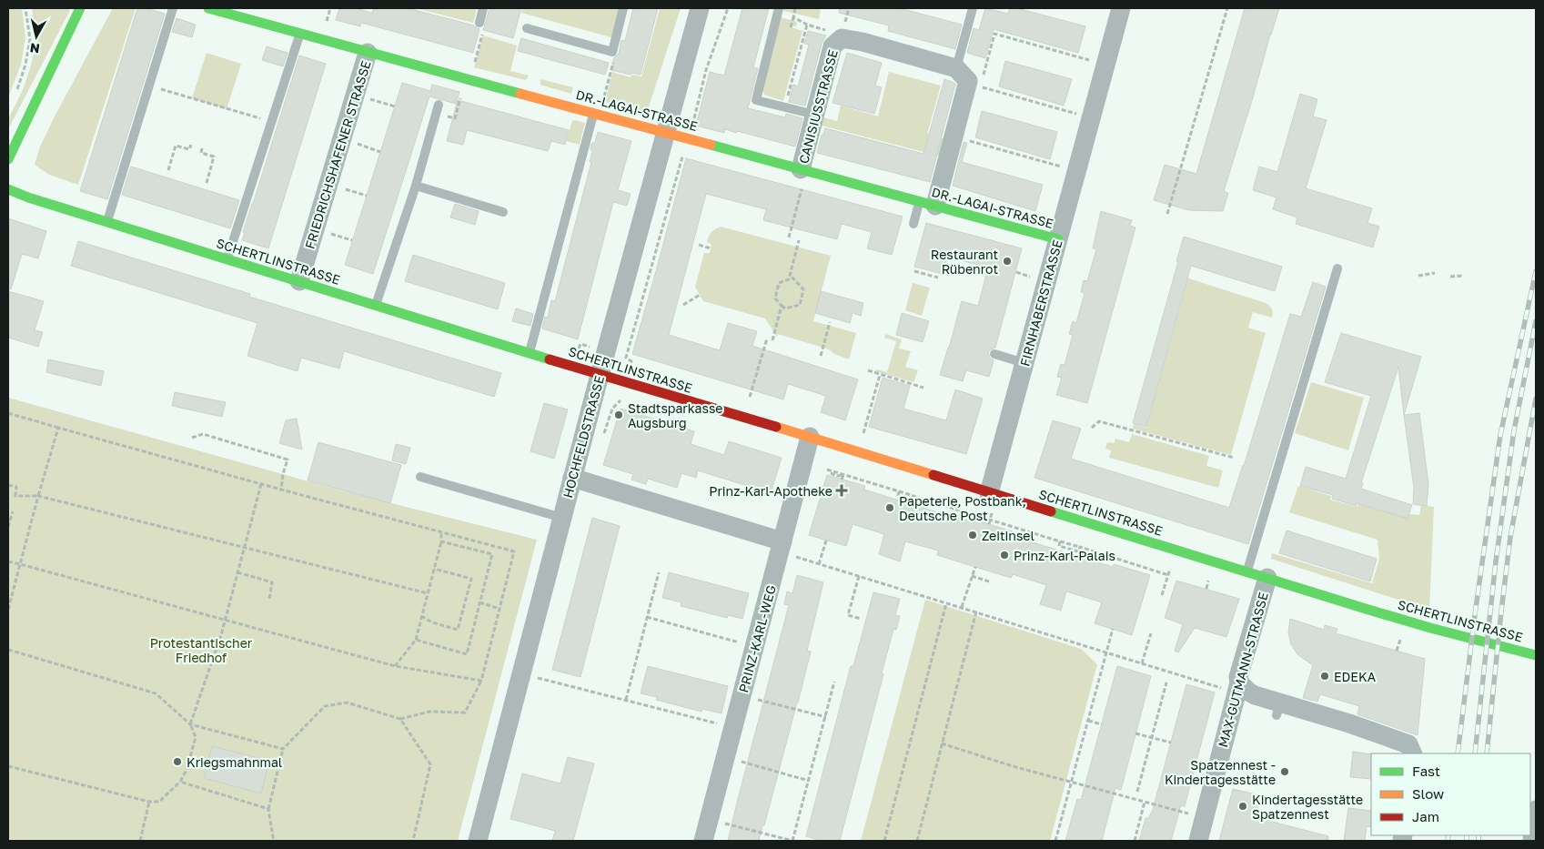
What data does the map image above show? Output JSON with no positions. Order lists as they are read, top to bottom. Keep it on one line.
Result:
{"streets":{"street":["CANISIUSSTRASSE","DR.-LAGAI-STRASSE","FRIEDRICHSHAFENER STRASSE","SCHERTLINSTRASSE","FIRNHABERSTRASSE","HOCHFELDSTRASSE","PRINZ-KARL-WEG","MAX-GUTMANN-STRASSE"]},"crossings":[["CANISIUSSTRASSE","DR.-LAGAI-STRASSE"],["DR.-LAGAI-STRASSE","FRIEDRICHSHAFENER STRASSE"],["DR.-LAGAI-STRASSE","FIRNHABERSTRASSE"],["DR.-LAGAI-STRASSE","HOCHFELDSTRASSE"],["FRIEDRICHSHAFENER STRASSE","SCHERTLINSTRASSE"],["SCHERTLINSTRASSE","FIRNHABERSTRASSE"],["SCHERTLINSTRASSE","HOCHFELDSTRASSE"],["SCHERTLINSTRASSE","PRINZ-KARL-WEG"],["SCHERTLINSTRASSE","MAX-GUTMANN-STRASSE"]],"parks":["Protestantischer Friedhof"],"places":{"other":["Restaurant Rübenrot","Stadtsparkasse Augsburg","Papeterie, Postbank, Deutsche Post","Zeitinsel","Prinz-Karl-Palais","EDEKA","Kriegsmahnmal","Spatzennest - Kindertagesstätte","Kindertagesstätte Spatzennest"],"health":["Prinz-Karl-Apotheke"]},"legend":["Fast","Slow","Jam"],"north":"bottom"}
